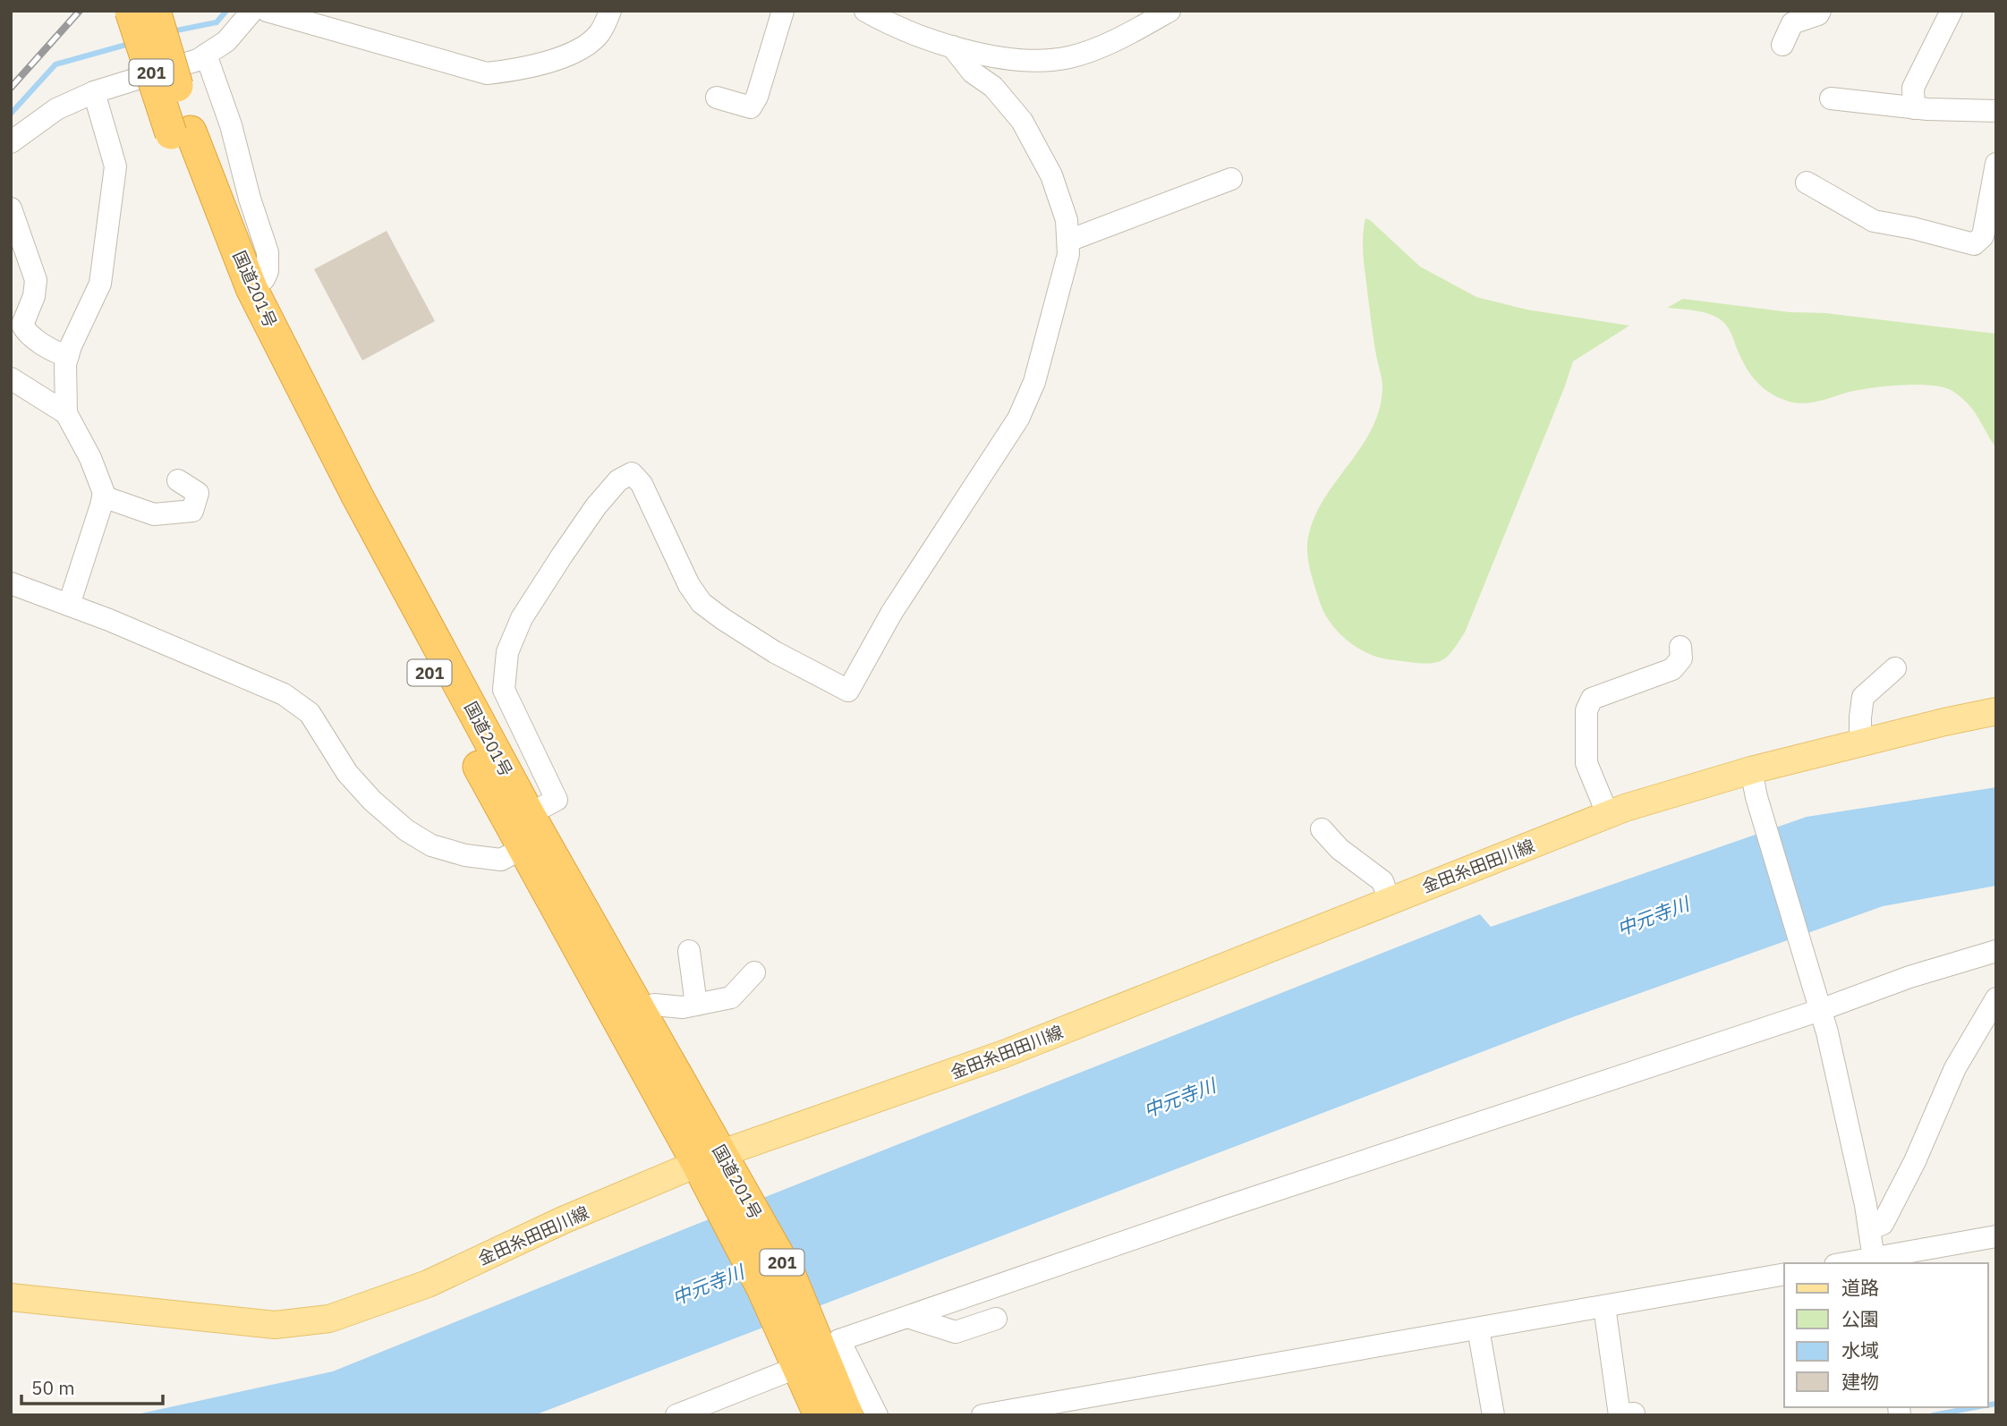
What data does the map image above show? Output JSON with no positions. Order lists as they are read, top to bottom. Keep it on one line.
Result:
{"streets":{"highway":["201","国道201号"],"main road":["金田糸田田川線"]},"crossings":[["国道201号","金田糸田田川線"]],"water":["中元寺川"],"legend":["道路","公園","水域","建物"],"scale_bar":"50 m"}
